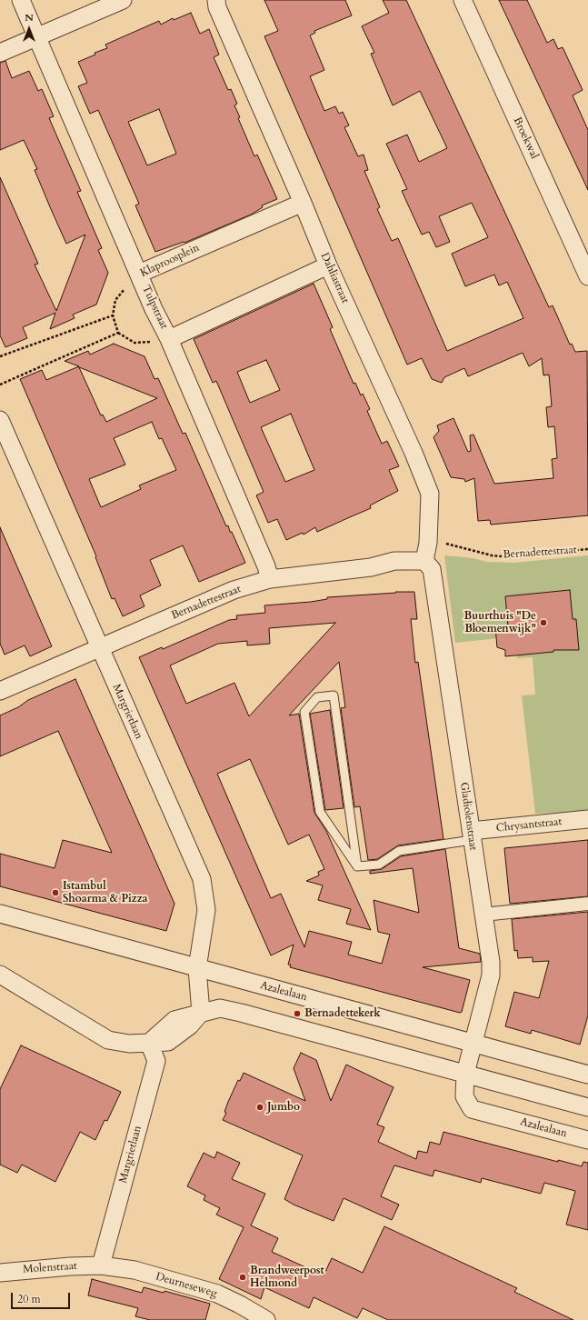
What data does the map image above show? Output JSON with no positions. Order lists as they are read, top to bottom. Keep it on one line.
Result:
{"streets":{"street":["Broekwal","Klaproosplein","Dahliastraat","Tulpstraat","Bernadettestraat","Margrietlaan","Gladiolenstraat","Chrysantstraat","Azalealaan","Molenstraat","Deurneseweg"]},"crossings":[["Klaproosplein","Dahliastraat"],["Klaproosplein","Tulpstraat"],["Dahliastraat","Bernadettestraat"],["Dahliastraat","Gladiolenstraat"],["Tulpstraat","Bernadettestraat"],["Bernadettestraat","Margrietlaan"],["Bernadettestraat","Gladiolenstraat"],["Margrietlaan","Azalealaan"],["Margrietlaan","Molenstraat"],["Margrietlaan","Deurneseweg"],["Gladiolenstraat","Chrysantstraat"],["Gladiolenstraat","Azalealaan"],["Molenstraat","Deurneseweg"]],"places":["Buurthuis \"De Bloemenwijk\"","Istambul Shoarma & Pizza","Bernadettekerk","Jumbo","Brandweerpost Helmond"],"scale_bar":"20 m","north":"top"}
